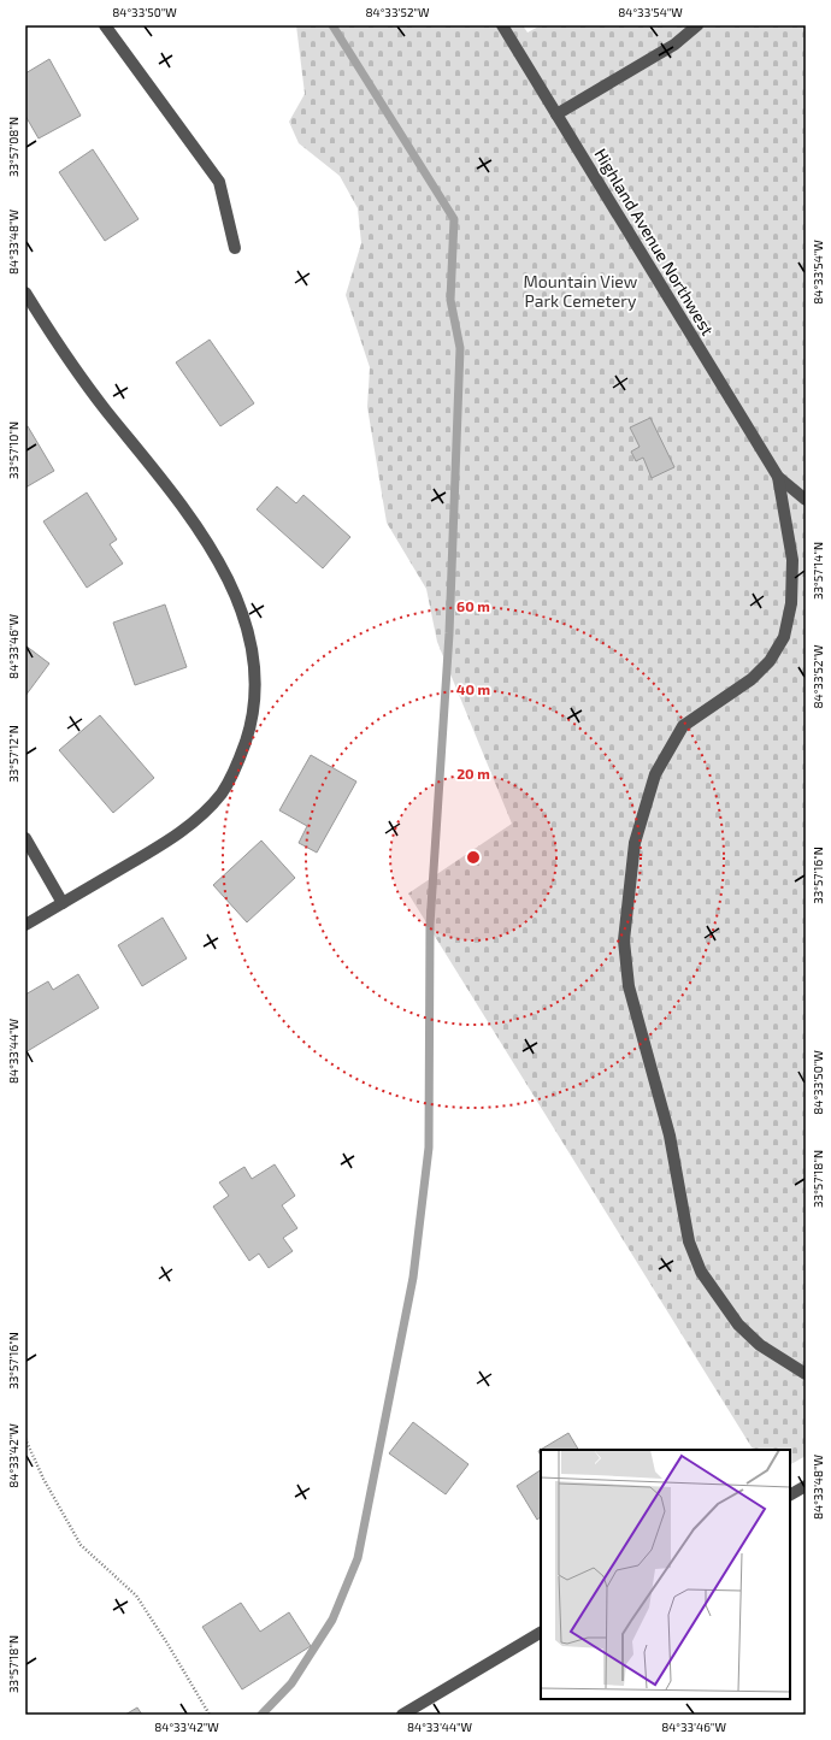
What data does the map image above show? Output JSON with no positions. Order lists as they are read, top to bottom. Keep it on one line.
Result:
{"streets":{"street":["Highland Avenue Northwest"]},"parks":["Mountain View Park Cemetery"],"coordinates":["84°33'50\"W","84°33'52\"W","84°33'54\"W","33°57'08\"N","84°33'48\"W","33°57'10\"N","33°57'14\"N","84°33'46\"W","33°57'12\"N","33°57'16\"N","84°33'44\"W","33°57'18\"N","84°33'42\"W"],"rings":["60 m","40 m","20 m"]}
